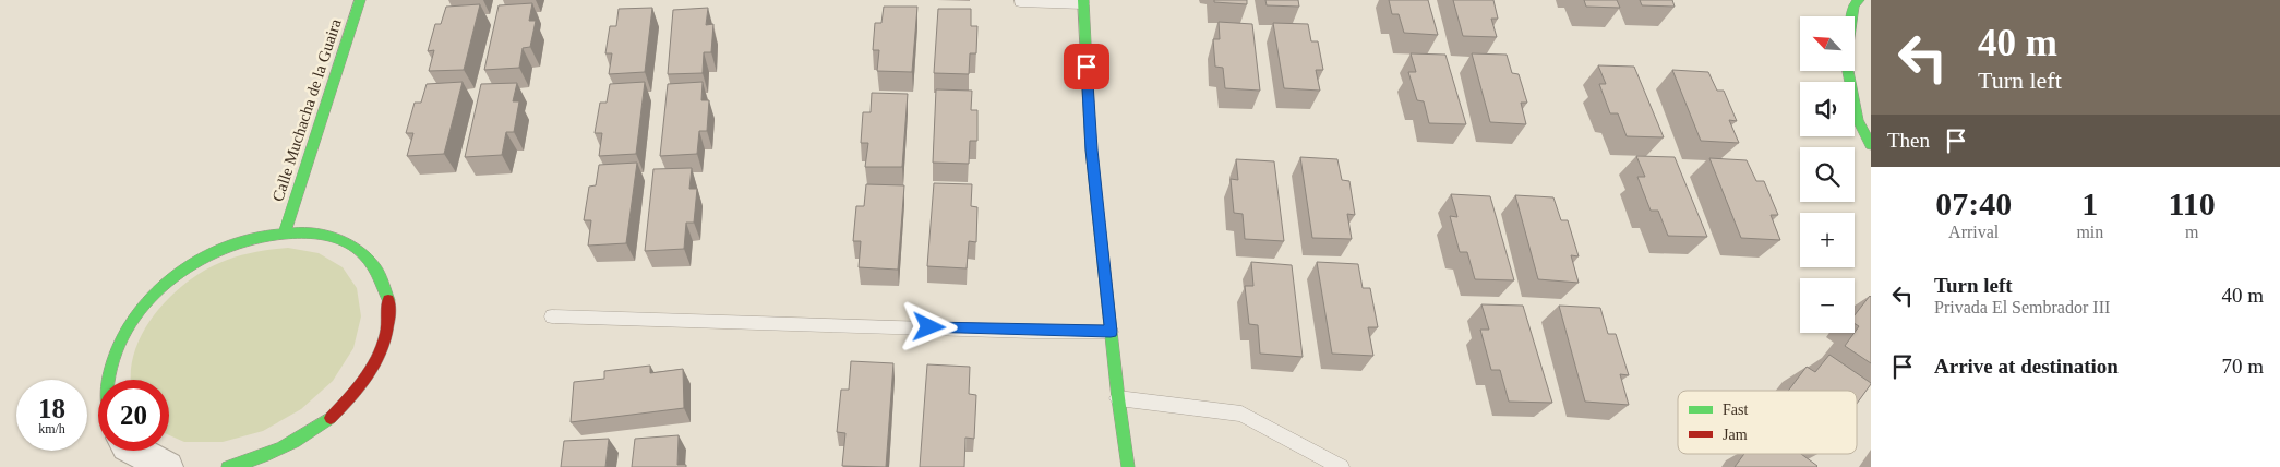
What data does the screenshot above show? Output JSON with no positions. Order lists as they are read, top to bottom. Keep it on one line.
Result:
{"streets":{"street":["Calle Muchacha de la Guaira"]},"legend":["Fast","Jam"],"north":"top left","page":{"turn":["40 m","Turn left"],"map_buttons":["+","−"],"then":"Then","eta":["07:40","Arrival","1","min","110","m"],"list":[{"name":"Turn left","note":"Privada El Sembrador III","value":"40 m"},{"name":"Arrive at destination","value":"70 m"}],"speed":"18 km/h","limit":"20"}}
